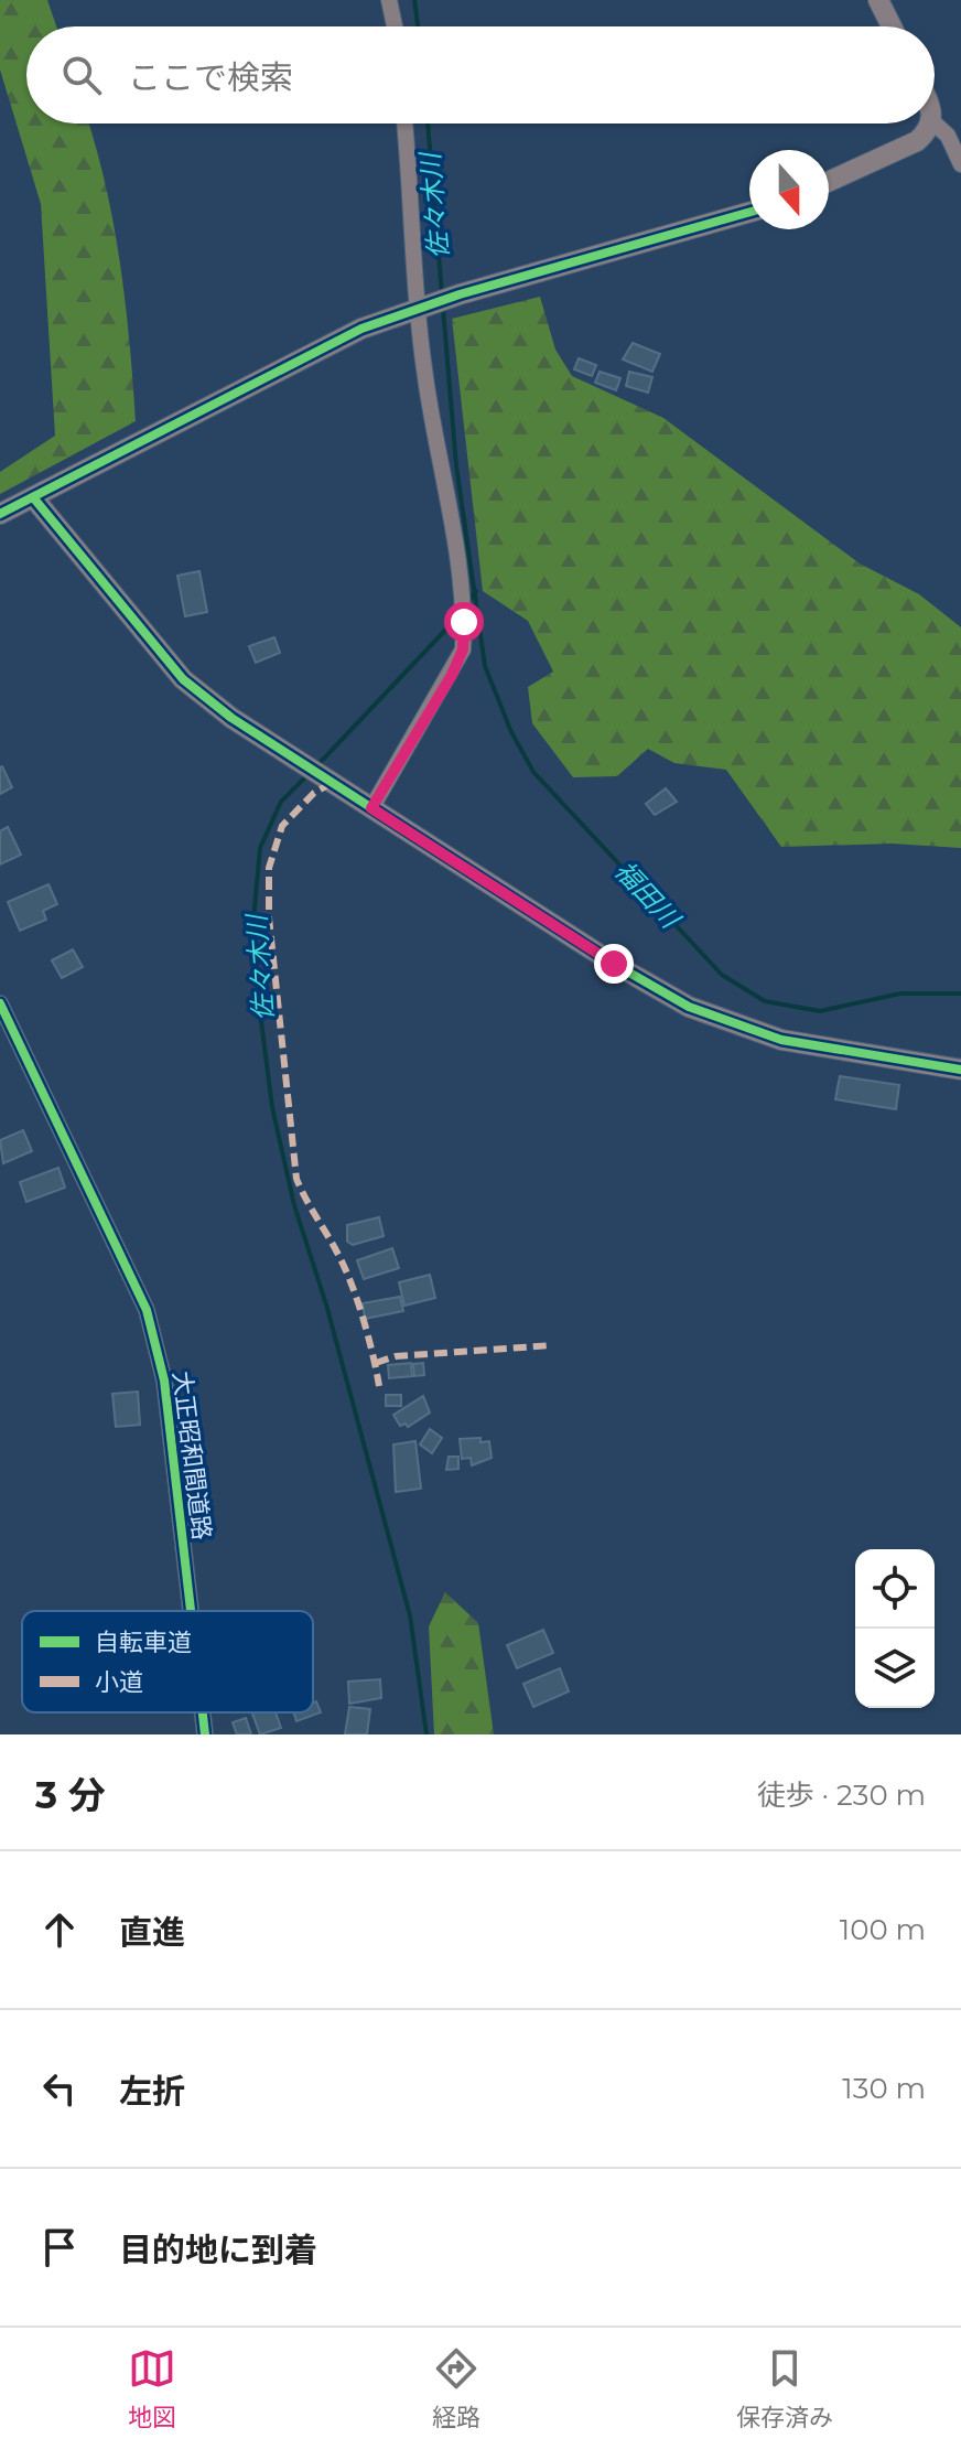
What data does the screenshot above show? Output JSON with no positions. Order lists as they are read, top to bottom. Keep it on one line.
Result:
{"streets":{"street":["大正昭和間道路"]},"water":["佐々木川","福田川"],"legend":["自転車道","小道"],"north":"bottom","page":{"search":"ここで検索","heading":["3 分","徒歩 · 230 m"],"list":[["直進","100 m"],["左折","130 m"],"目的地に到着"],"nav":["地図","経路","保存済み"]}}
